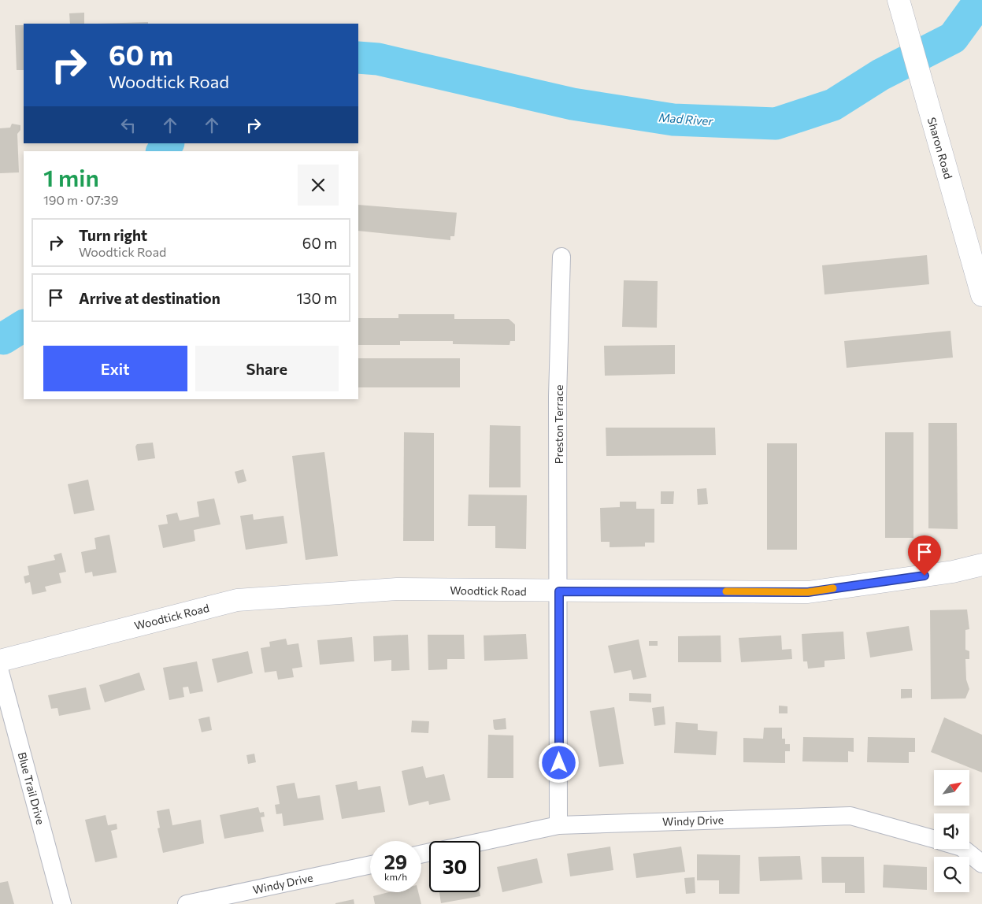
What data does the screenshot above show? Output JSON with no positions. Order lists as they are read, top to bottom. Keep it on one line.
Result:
{"streets":{"main road":["Sharon Road","Woodtick Road"],"street":["Preston Terrace","Blue Trail Drive","Windy Drive"]},"crossings":[["Preston Terrace","Woodtick Road"],["Preston Terrace","Windy Drive"]],"water":["Mad River"],"north":"top right","page":{"turn":["60 m","Woodtick Road"],"heading":["1 min","190 m · 07:39"],"list":[{"name":"Turn right","note":"Woodtick Road","value":"60 m"},{"name":"Arrive at destination","value":"130 m"}],"buttons":["Exit","Share"],"speed":"29 km/h","limit":"30"}}
